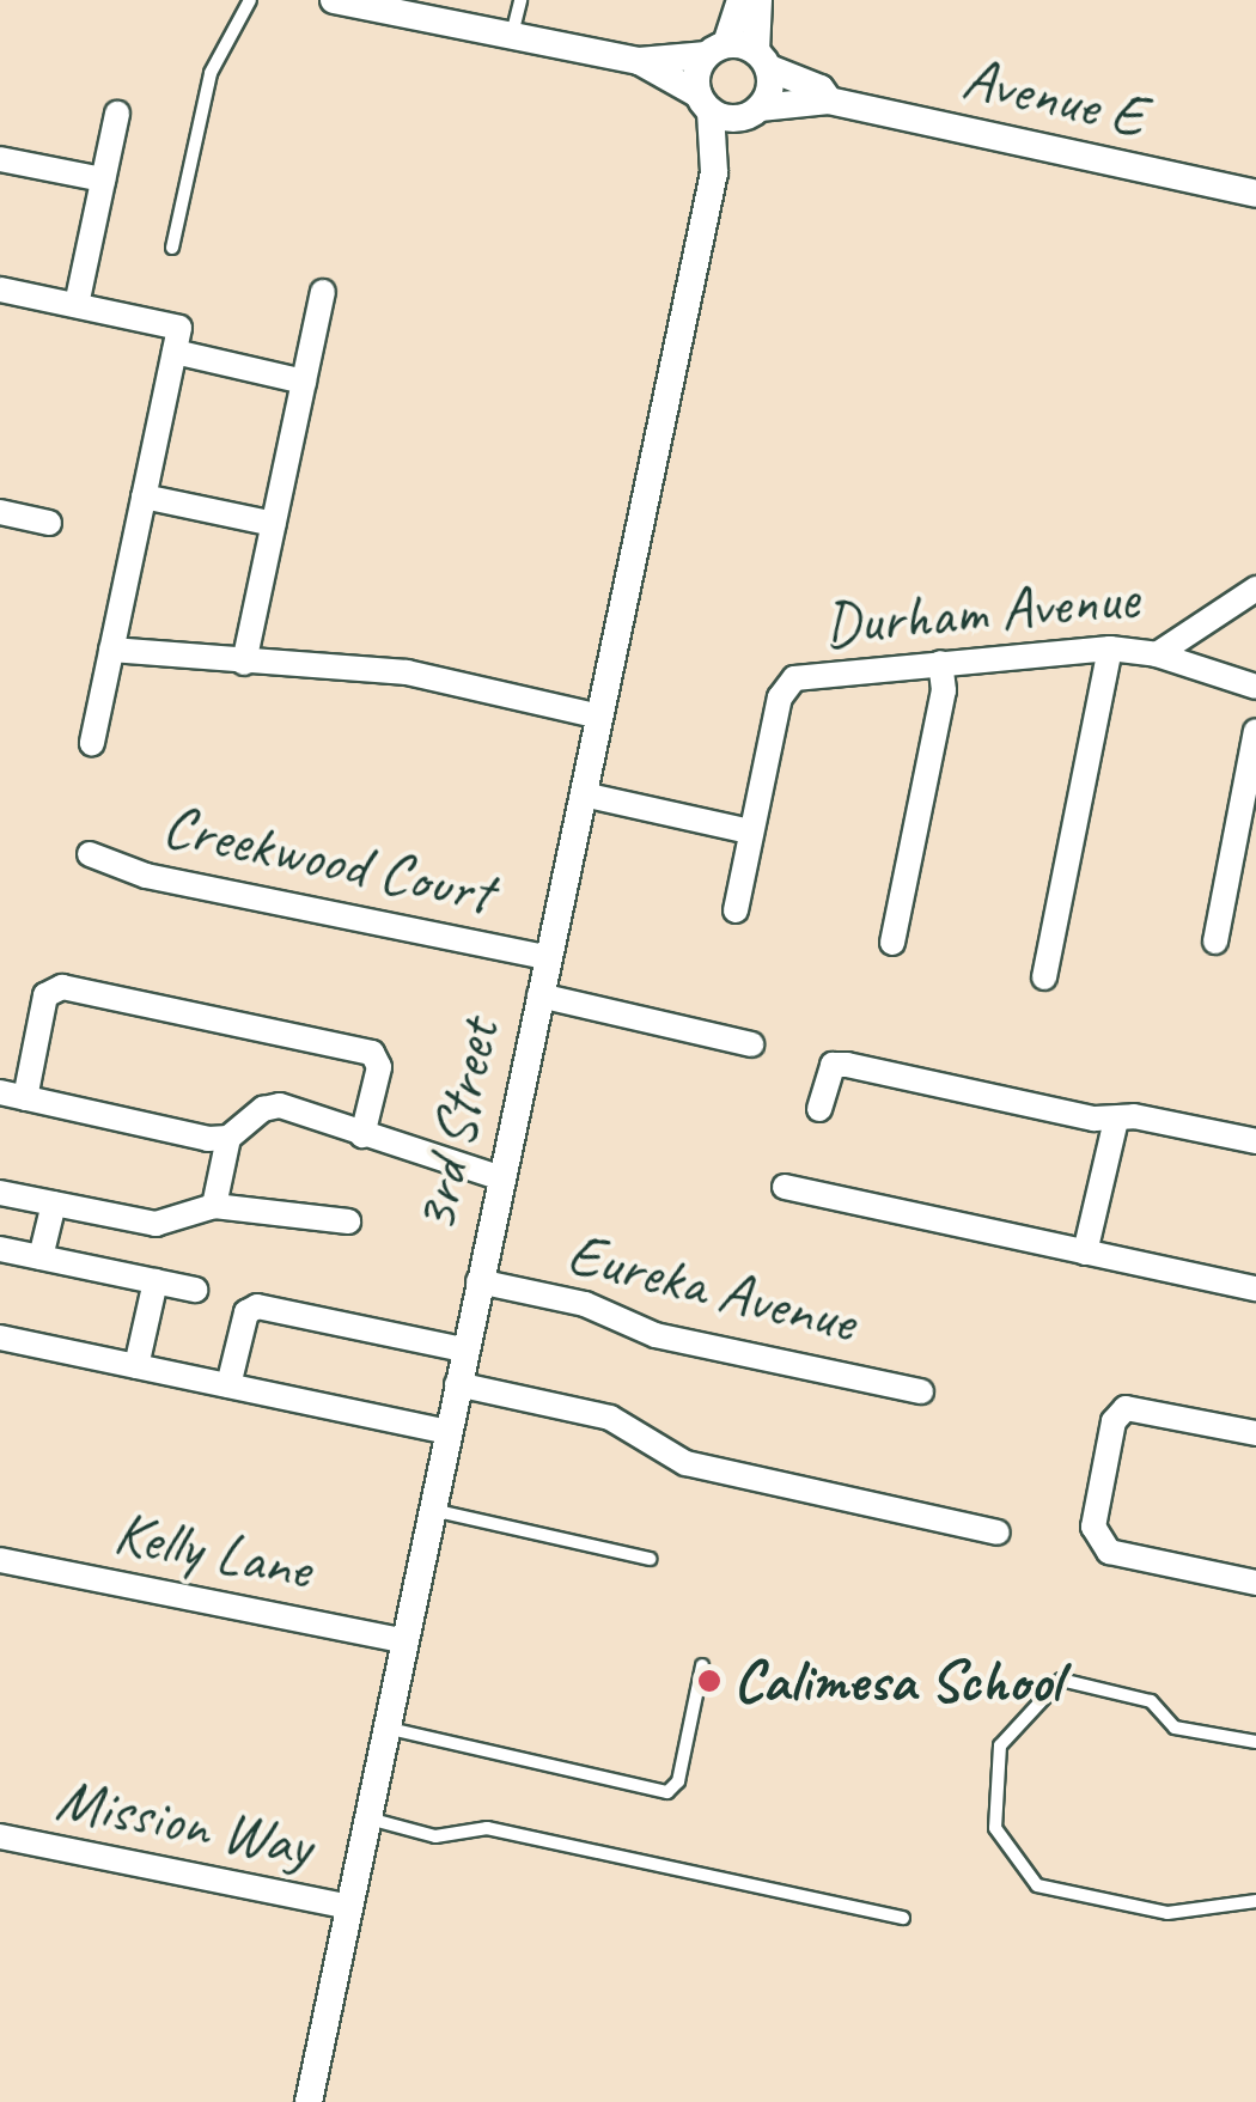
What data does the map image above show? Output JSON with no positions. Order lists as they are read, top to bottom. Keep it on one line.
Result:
{"streets":{"street":["Avenue E","Durham Avenue","Creekwood Court","3rd Street","Eureka Avenue","Kelly Lane","Mission Way"]},"crossings":[["Avenue E","3rd Street"],["Creekwood Court","3rd Street"],["3rd Street","Eureka Avenue"],["3rd Street","Kelly Lane"],["3rd Street","Mission Way"]],"places":["Calimesa School"]}
